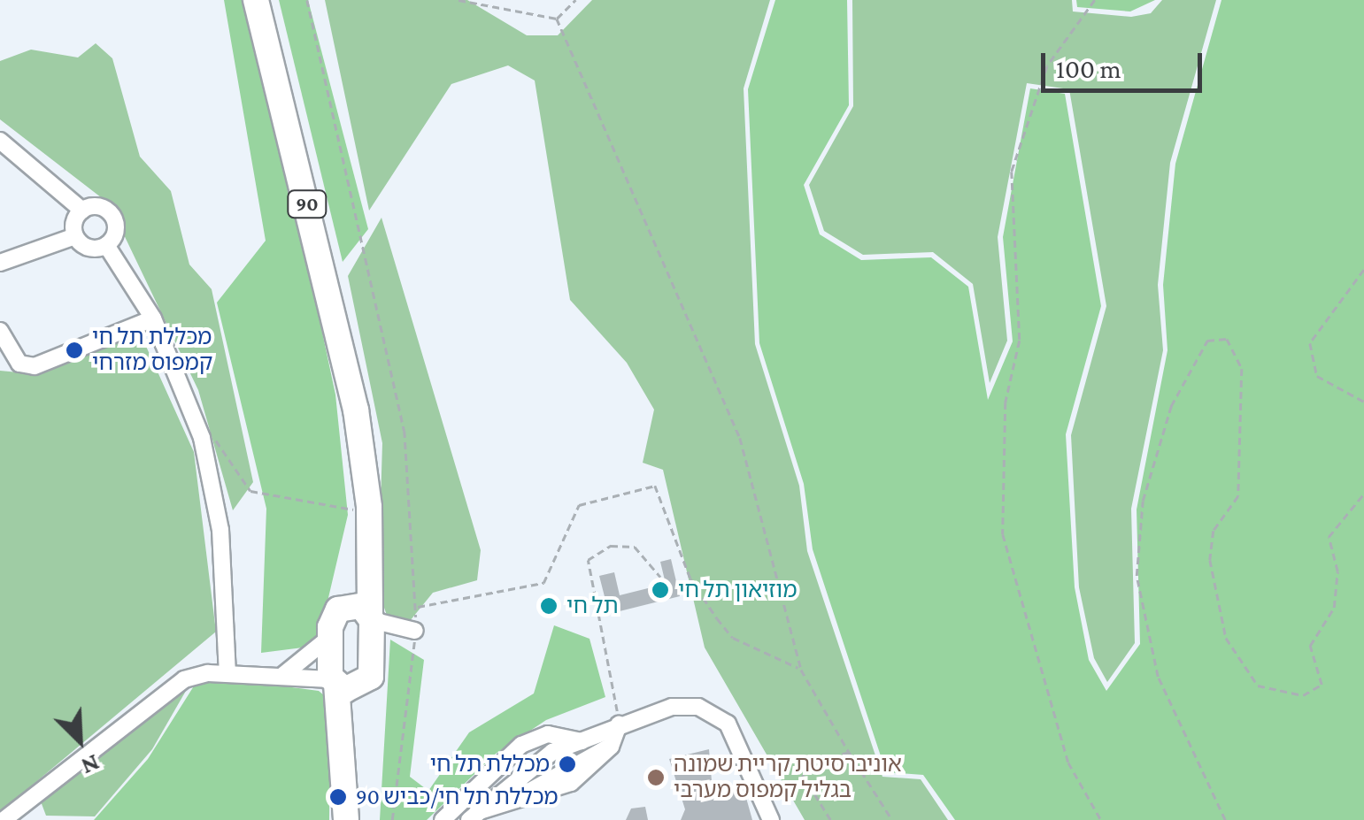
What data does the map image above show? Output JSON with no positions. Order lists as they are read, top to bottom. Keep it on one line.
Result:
{"streets":{"highway":["90"]},"places":["מכללת תל חי קמפוס מזרחי","מוזיאון תל חי","תל חי","מכללת תל חי","אוניברסיטת קריית שמונה בגליל קמפוס מערבי","מכללת תל חי/כביש 90"],"scale_bar":"100 m","north":"bottom right"}
